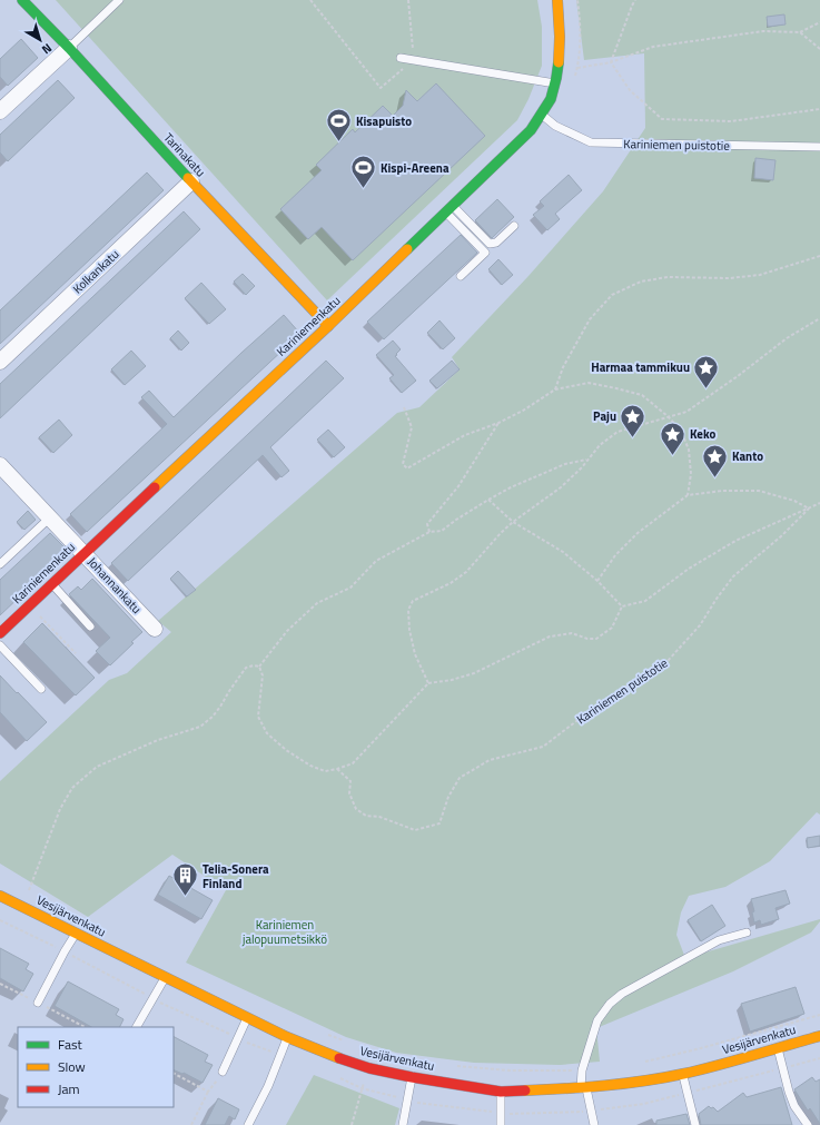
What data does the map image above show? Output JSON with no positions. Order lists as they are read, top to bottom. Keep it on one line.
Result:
{"streets":{"street":["Tarinakatu","Kolkankatu","Kariniemenkatu","Johannankatu","Vesijärvenkatu"],"lane":["Kariniemen puistotie"]},"crossings":[["Kariniemen puistotie","Kariniemenkatu"],["Tarinakatu","Kolkankatu"],["Tarinakatu","Kariniemenkatu"],["Kariniemenkatu","Johannankatu"]],"parks":["Kariniemen jalopuumetsikkö"],"places":{"sports":["Kisapuisto","Kispi-Areena"],"place":["Harmaa tammikuu","Paju","Keko","Kanto"],"building":["Telia-Sonera Finland"]},"legend":["Fast","Slow","Jam"],"north":"bottom right"}
